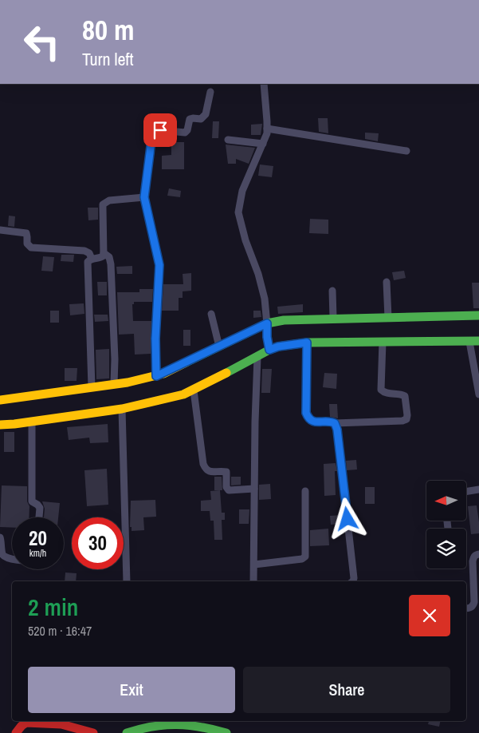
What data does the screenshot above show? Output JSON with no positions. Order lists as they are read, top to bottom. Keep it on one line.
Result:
{"north":"left","page":{"turn":["80 m","Turn left"],"speed":"20 km/h","limit":"30","heading":["2 min","520 m · 16:47"],"buttons":["Exit","Share"]}}
